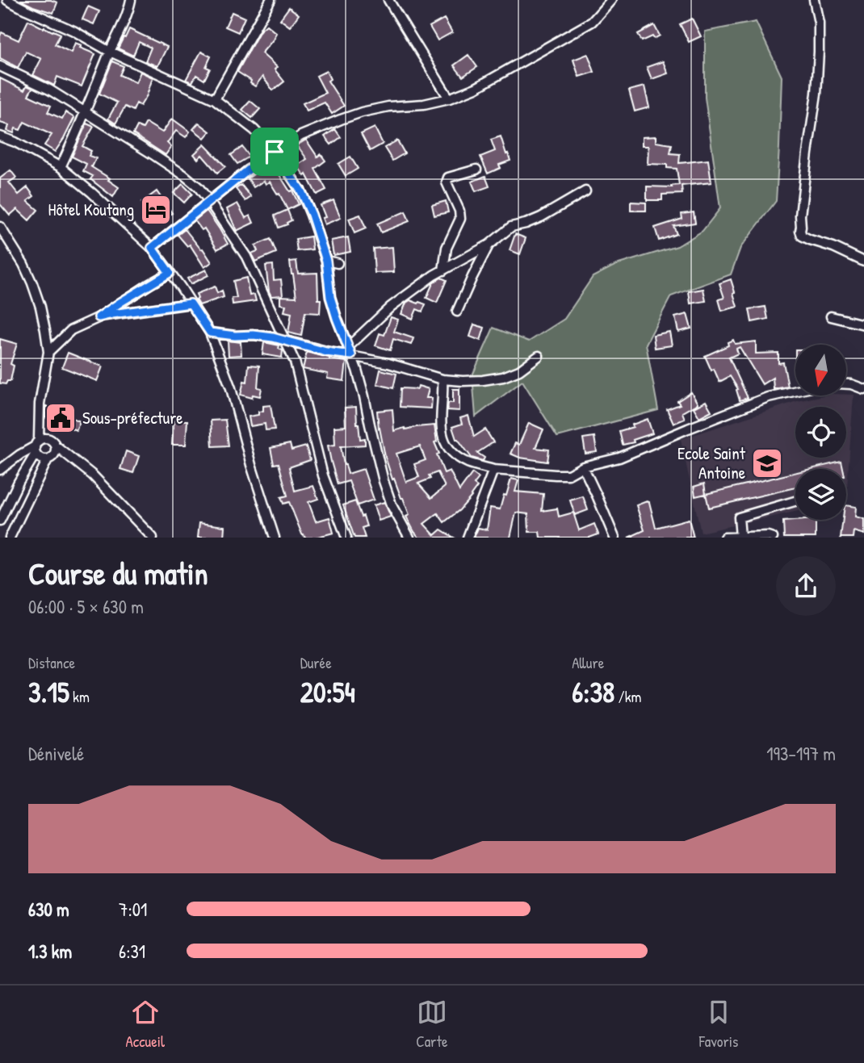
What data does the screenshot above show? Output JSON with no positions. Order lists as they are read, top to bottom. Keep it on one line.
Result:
{"places":{"hotel":["Hôtel Koutang"],"public building":["Sous-préfecture"],"school or university":["Ecole Saint Antoine"]},"north":"bottom","page":{"heading":["Course du matin","06:00 · 5 × 630 m"],"stats":[["Distance","3.15 km"],["Durée","20:54"],["Allure","6:38 /km"]],"chart":["Dénivelé","193–197 m"],"list":[{"name":"630 m","note":"7:01"},{"name":"1.3 km","note":"6:31"}],"tabs":["Accueil","Carte","Favoris"]}}
